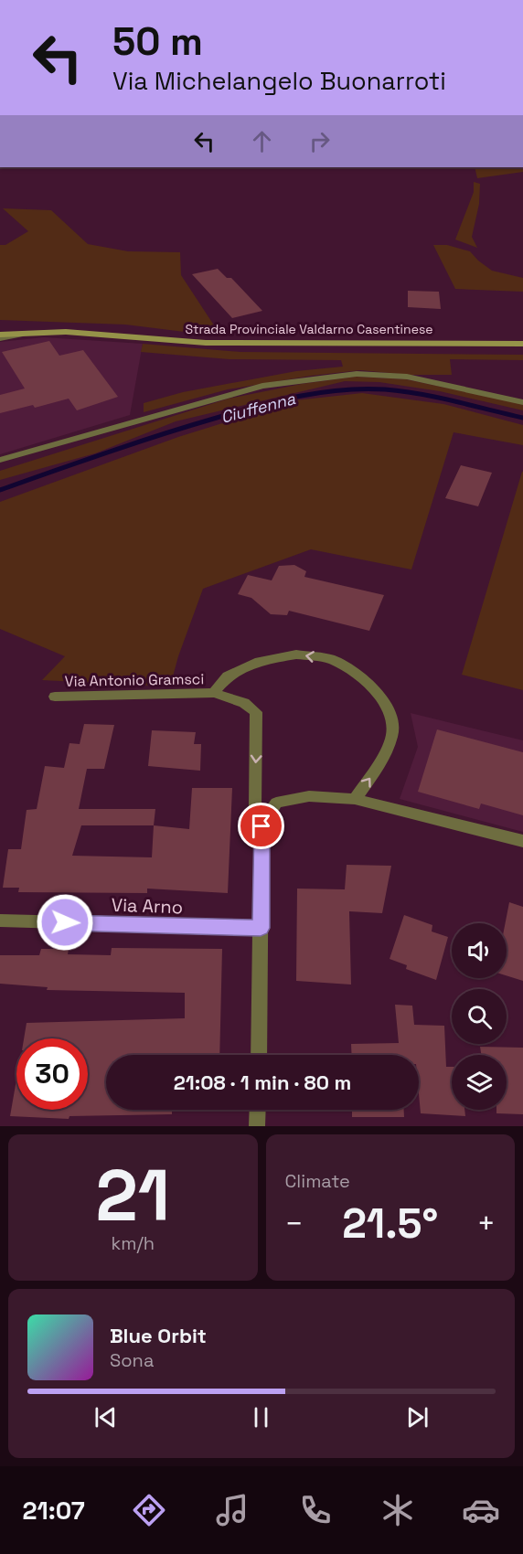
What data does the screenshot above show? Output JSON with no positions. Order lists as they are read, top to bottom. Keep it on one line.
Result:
{"streets":{"main road":["Strada Provinciale Valdarno Casentinese"],"street":["Via Antonio Gramsci","Via Arno"]},"water":["Ciuffenna"],"page":{"turn":["50 m","Via Michelangelo Buonarroti"],"limit":"30","trip":"21:08 · 1 min · 80 m","tile":[["21","km/h"],"Climate"],"heat":["−","21.5°","+"],"song":["Blue Orbit","Sona"],"tabs":"21:07"}}
